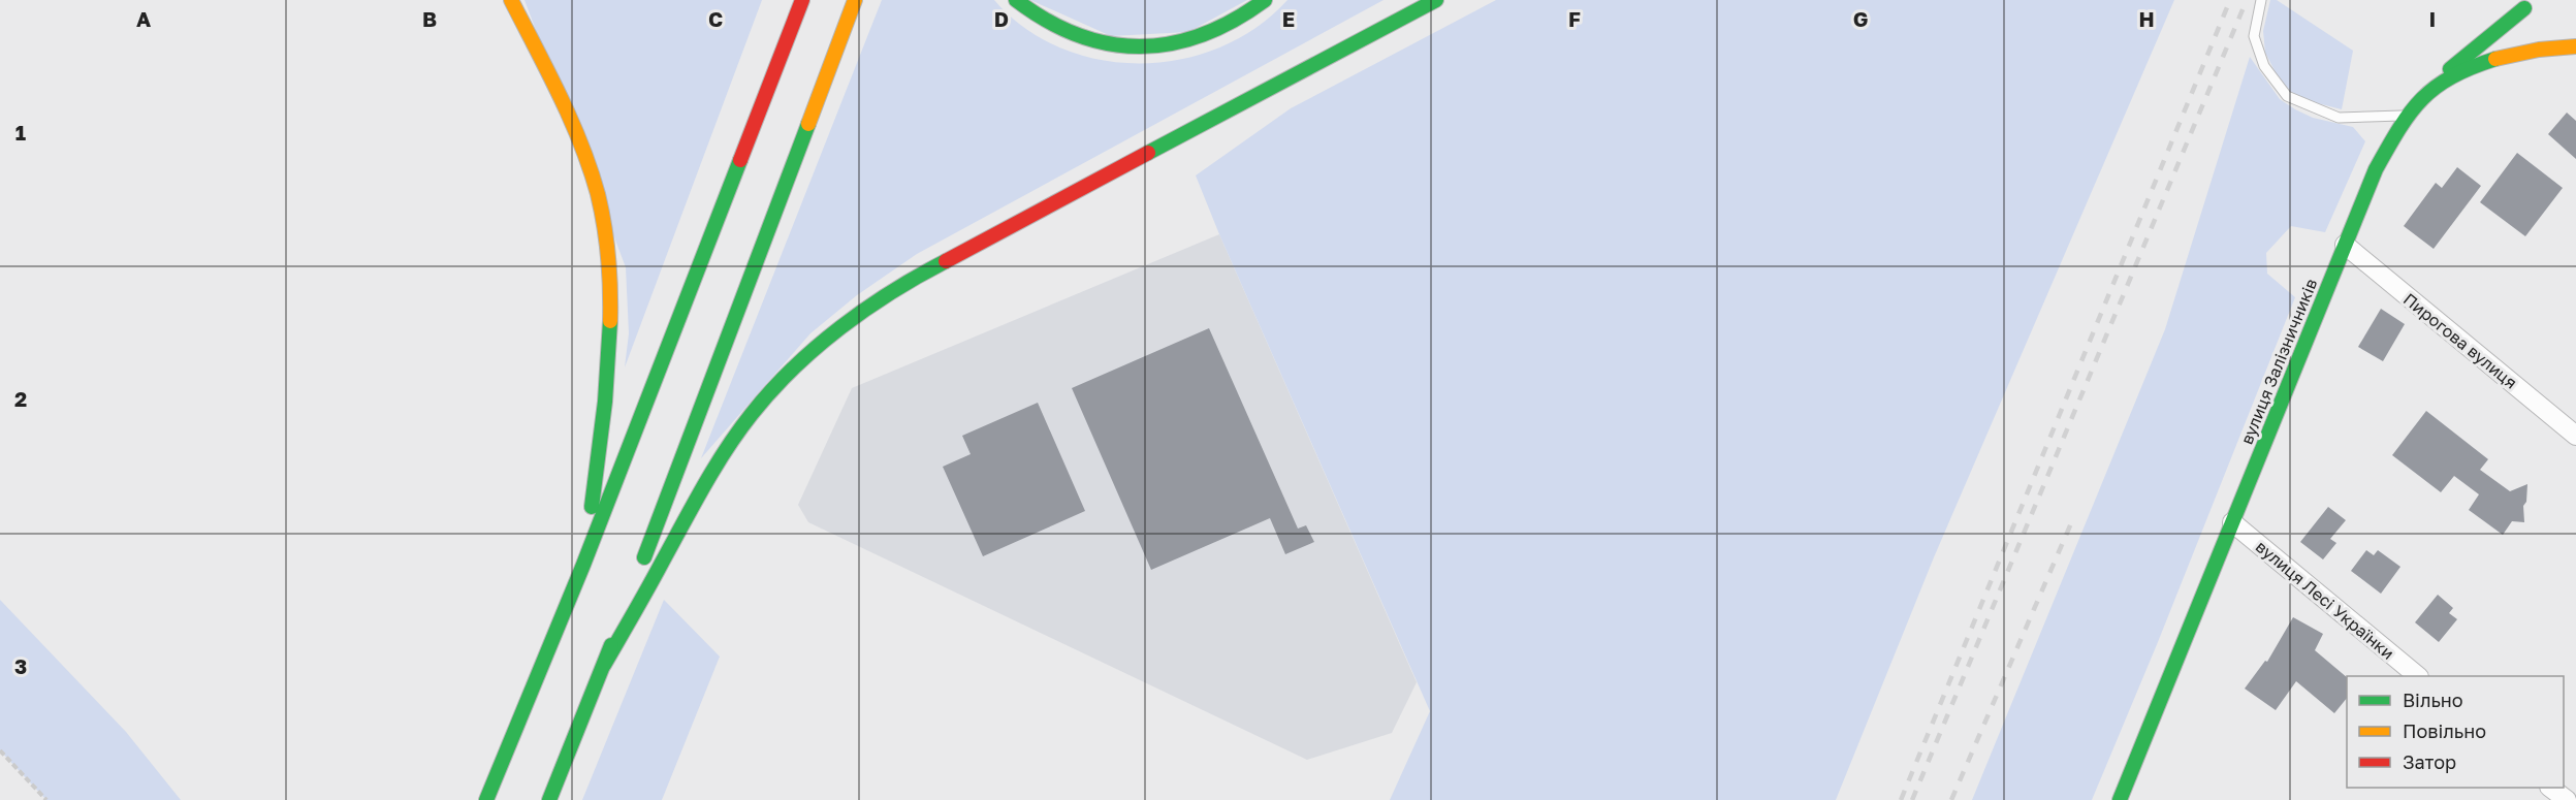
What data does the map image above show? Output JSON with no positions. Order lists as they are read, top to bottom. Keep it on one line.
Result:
{"streets":{"main road":["вулиця Залізничників"],"street":["Пирогова вулиця","вулиця Лесі Українки"]},"crossings":[["Пирогова вулиця","вулиця Залізничників"],["вулиця Залізничників","вулиця Лесі Українки"]],"legend":["Вільно","Повільно","Затор"],"grid":{"columns":["A","B","C","D","E","F","G","H","I"],"rows":["1","2","3"]}}
